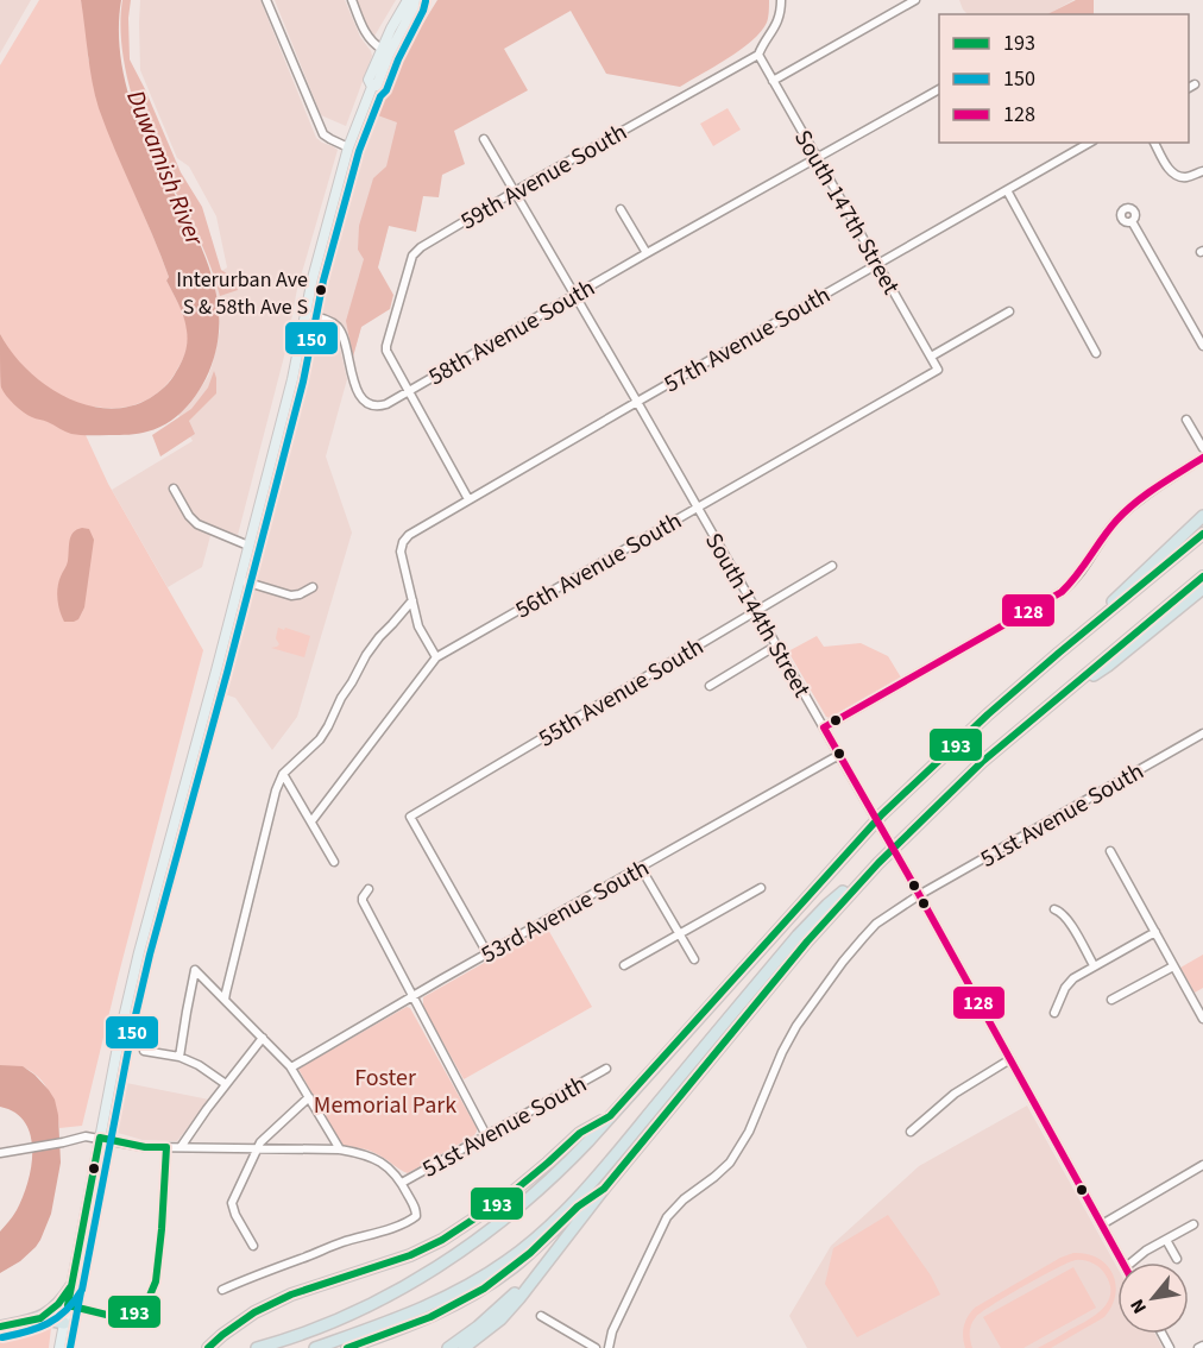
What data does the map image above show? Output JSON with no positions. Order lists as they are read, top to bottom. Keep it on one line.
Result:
{"streets":{"street":["59th Avenue South","South 147th Street","58th Avenue South","57th Avenue South","56th Avenue South","South 144th Street","55th Avenue South","51st Avenue South","53rd Avenue South"]},"crossings":[["59th Avenue South","South 147th Street"],["59th Avenue South","58th Avenue South"],["59th Avenue South","South 144th Street"],["South 147th Street","58th Avenue South"],["South 147th Street","57th Avenue South"],["South 147th Street","56th Avenue South"],["58th Avenue South","South 144th Street"],["57th Avenue South","South 144th Street"],["56th Avenue South","South 144th Street"],["South 144th Street","55th Avenue South"],["South 144th Street","51st Avenue South"],["South 144th Street","53rd Avenue South"],["55th Avenue South","53rd Avenue South"]],"water":["Duwamish River"],"parks":["Foster Memorial Park"],"places":["Interurban Ave S & 58th Ave S"],"lines":["transit line 150","transit line 128","transit line 193"],"legend":["193","150","128"],"north":"bottom left"}
